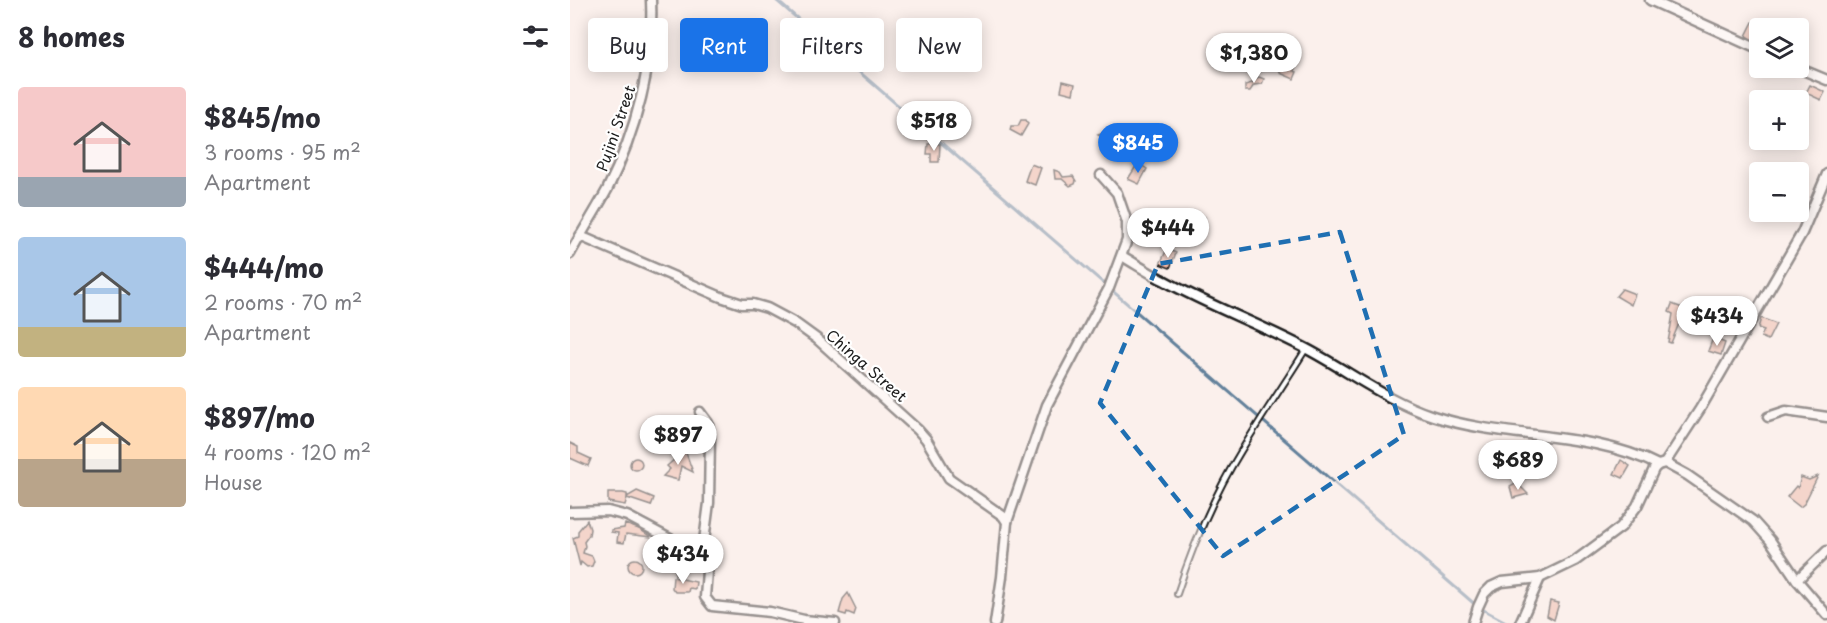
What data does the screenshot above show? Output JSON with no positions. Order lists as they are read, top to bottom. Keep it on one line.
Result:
{"streets":{"street":["Pujini Street","Chinga Street"]},"crossings":[["Pujini Street","Chinga Street"]],"page":{"heading":"8 homes","map_buttons":["+","−"],"chip":["Buy","Rent","Filters","New"],"price":["$1,380","$518","$845","$444","$434","$897","$689","$434"],"list":[{"name":"$845/mo","note":"3 rooms · 95 m² · Apartment"},{"name":"$444/mo","note":"2 rooms · 70 m² · Apartment"},{"name":"$897/mo","note":"4 rooms · 120 m² · House"}]}}
